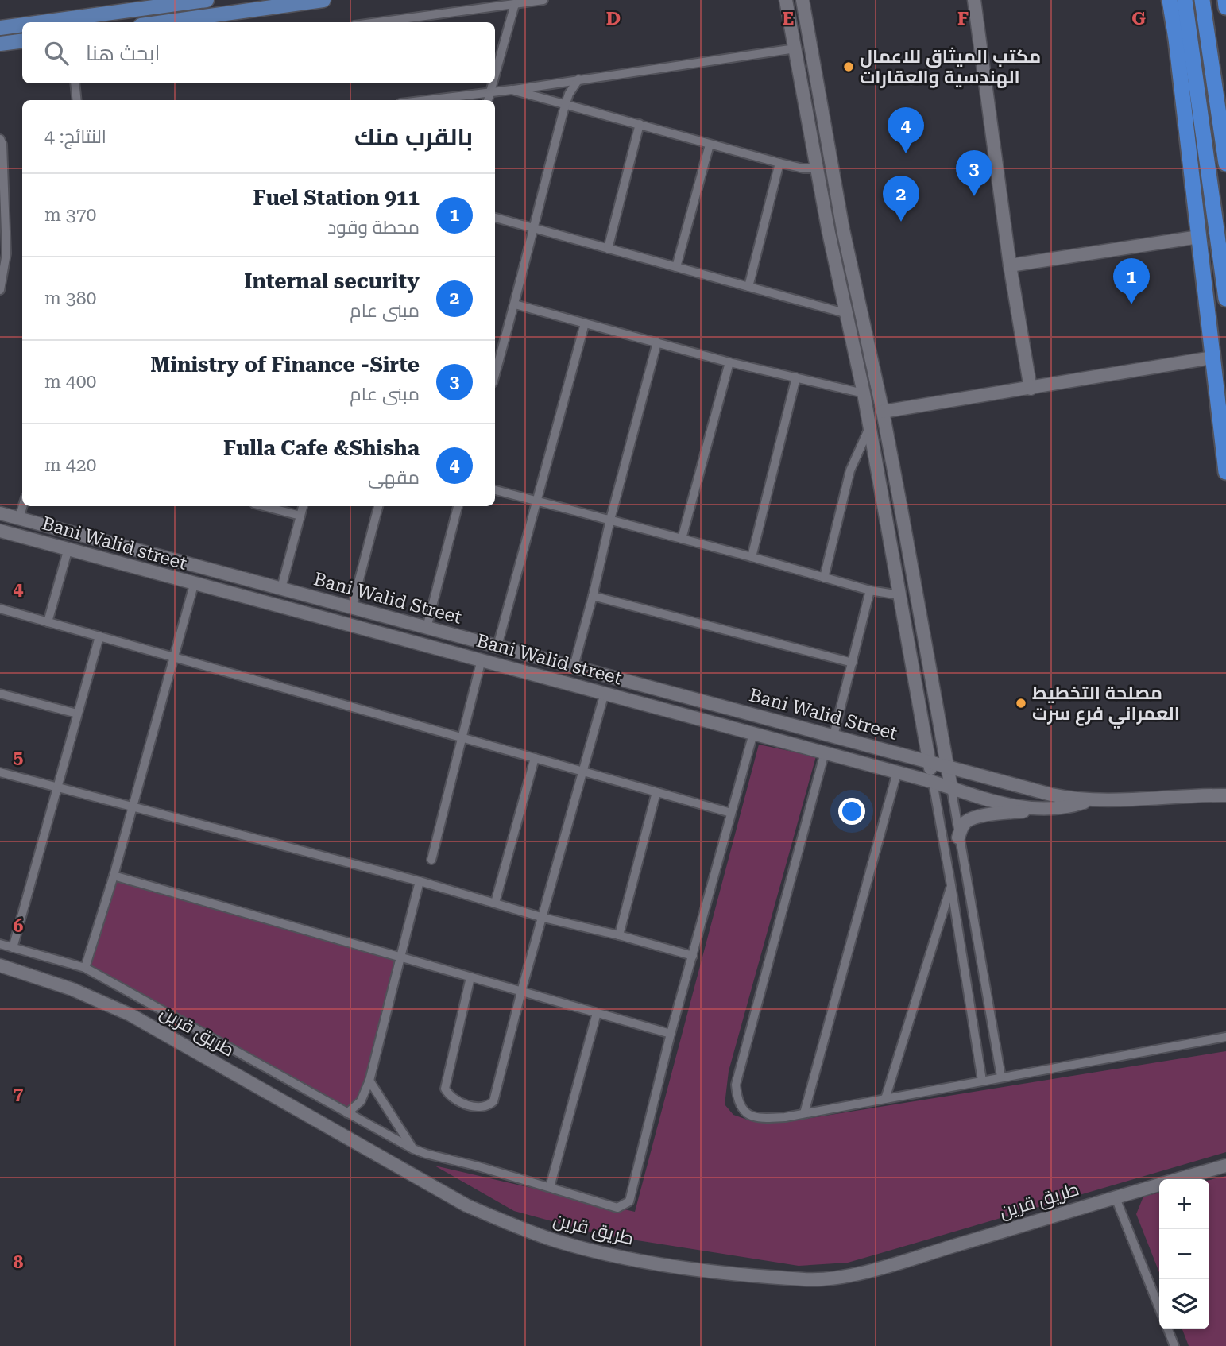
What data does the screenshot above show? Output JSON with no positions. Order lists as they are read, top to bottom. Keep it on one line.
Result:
{"streets":{"street":["Bani Walid street","Bani Walid Street","طريق قرين"]},"crossings":[["Bani Walid street","Bani Walid Street"]],"places":["مكتب الميثاق للاعمال الهندسية والعقارات","مصلحة التخطيط العمراني فرع سرت"],"page":{"search":"ابحث هنا","heading":["بالقرب منك","النتائج: 4"],"pins":["4","3","2","1"],"list":[{"mark":"1","name":"Fuel Station 911","note":"محطة وقود","value":"370 m"},{"mark":"2","name":"Internal security","note":"مبنى عام","value":"380 m"},{"mark":"3","name":"Ministry of Finance -Sirte","note":"مبنى عام","value":"400 m"},{"mark":"4","name":"Fulla Cafe &Shisha","note":"مقهى","value":"420 m"}],"map_buttons":["+","−"]},"grid":{"columns":["D","E","F","G"],"rows":["4","5","6","7","8"]}}
